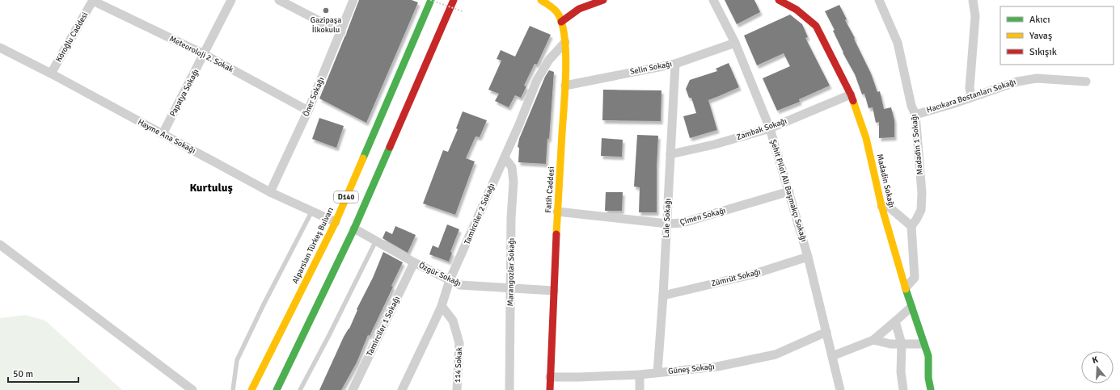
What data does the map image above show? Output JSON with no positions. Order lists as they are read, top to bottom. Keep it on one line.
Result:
{"streets":{"main road":["Madadin Sokağı","Fatih Caddesi","D140","Alparslan Türkeş Bulvarı"],"street":["Köroğlu Caddesi","Meteoroloji 2. Sokak","Selin Sokağı","Papatya Sokağı","Hacıkara Bostanları Sokağı","Öner Sokağı","Zambak Sokağı","Hayme Ana Sokağı","Madadin 1 Sokağı","Şehit Pilot Ali Başmakçı Sokağı","Tamirciler 2 Sokağı","Çimen Sokağı","Lale Sokağı","Marangozlar Sokağı","Özgür Sokağı","Zümrüt Sokağı","Tamirciler 1 Sokağı","114 Sokak","Güneş Sokağı"]},"crossings":[["Köroğlu Caddesi","Meteoroloji 2. Sokak"],["Köroğlu Caddesi","Hayme Ana Sokağı"],["Meteoroloji 2. Sokak","Papatya Sokağı"],["Meteoroloji 2. Sokak","Öner Sokağı"],["Selin Sokağı","Fatih Caddesi"],["Selin Sokağı","Şehit Pilot Ali Başmakçı Sokağı"],["Selin Sokağı","Lale Sokağı"],["Papatya Sokağı","Hayme Ana Sokağı"],["Hacıkara Bostanları Sokağı","Madadin 1 Sokağı"],["Öner Sokağı","Hayme Ana Sokağı"],["Zambak Sokağı","Madadin Sokağı"],["Zambak Sokağı","Şehit Pilot Ali Başmakçı Sokağı"],["Zambak Sokağı","Lale Sokağı"],["Hayme Ana Sokağı","Alparslan Türkeş Bulvarı"],["Fatih Caddesi","Tamirciler 2 Sokağı"],["Fatih Caddesi","Çimen Sokağı"],["Fatih Caddesi","Özgür Sokağı"],["Fatih Caddesi","Güneş Sokağı"],["Şehit Pilot Ali Başmakçı Sokağı","Çimen Sokağı"],["Şehit Pilot Ali Başmakçı Sokağı","Zümrüt Sokağı"],["Şehit Pilot Ali Başmakçı Sokağı","Güneş Sokağı"],["D140","Özgür Sokağı"],["Tamirciler 2 Sokağı","Marangozlar Sokağı"],["Tamirciler 2 Sokağı","Özgür Sokağı"],["Tamirciler 2 Sokağı","114 Sokak"],["Çimen Sokağı","Lale Sokağı"],["Lale Sokağı","Zümrüt Sokağı"],["Lale Sokağı","Güneş Sokağı"],["Marangozlar Sokağı","Özgür Sokağı"],["Özgür Sokağı","Tamirciler 1 Sokağı"]],"districts":["Kurtuluş"],"places":["Gazipaşa İlkokulu"],"legend":["Akıcı","Yavaş","Sıkışık"],"scale_bar":"50 m","north":"top"}
